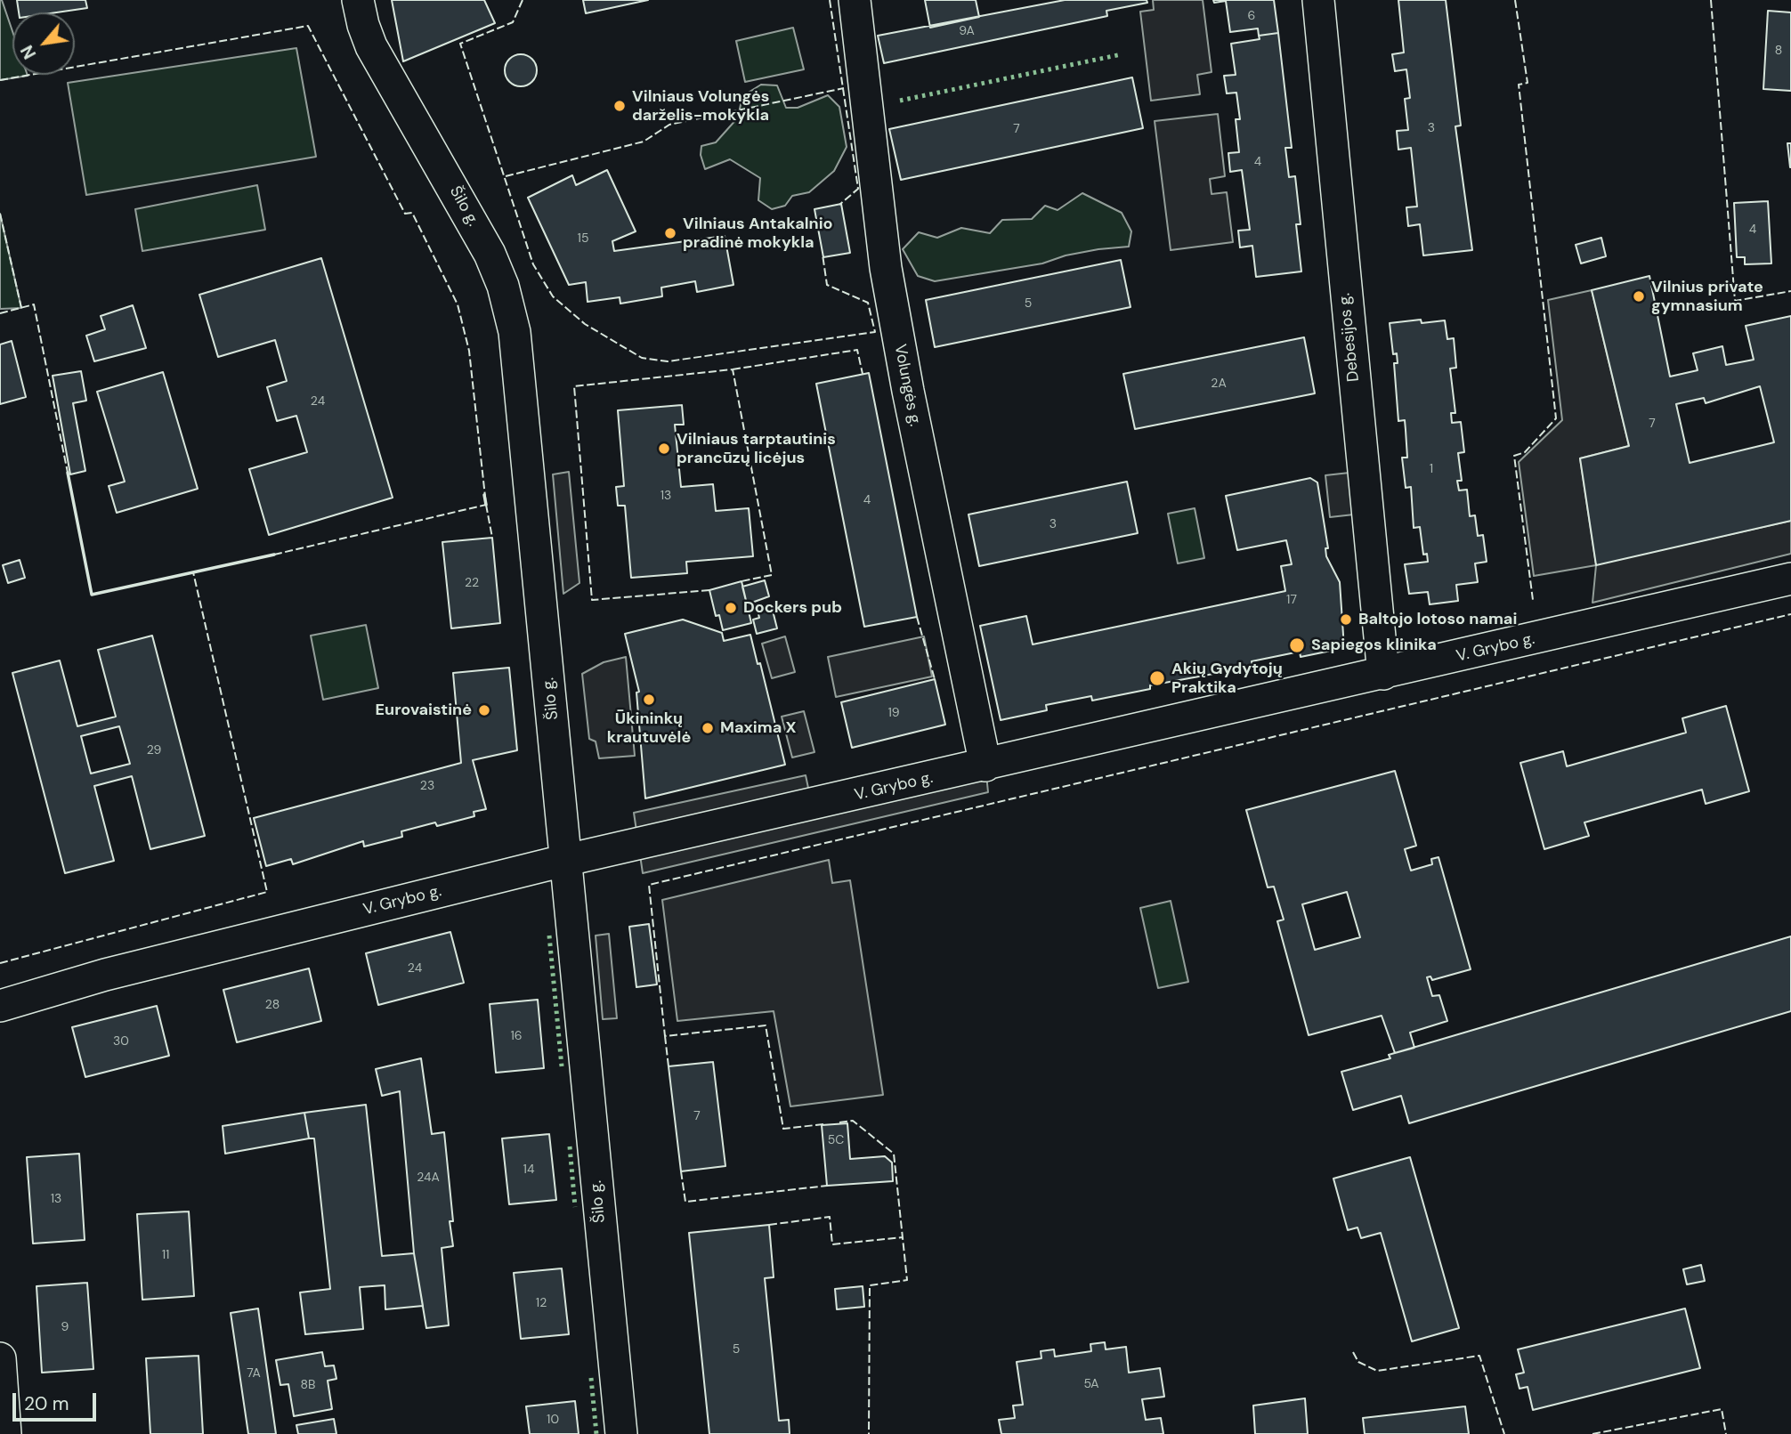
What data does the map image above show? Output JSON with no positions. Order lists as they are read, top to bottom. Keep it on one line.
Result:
{"streets":{"street":["Šilo g.","Debesijos g.","Volungės g.","V. Grybo g."]},"crossings":[["Šilo g.","V. Grybo g."],["Debesijos g.","V. Grybo g."],["Volungės g.","V. Grybo g."]],"places":["Vilniaus Volungės darželis-mokykla","Vilniaus Antakalnio pradinė mokykla","Vilnius private gymnasium","Vilniaus tarptautinis prancūzų licėjus","Dockers pub","Baltojo lotoso namai","Sapiegos klinika","Akių Gydytojų Praktika","Ūkininkų krautuvėlė","Eurovaistinė","Maxima X"],"house_numbers":["6","9A","8","3","7","4","4","15","5","2A","24","7","1","13","4","3","22","17","19","29","23","24","28","16","30","7","5C","14","24A","13","11","12","9","5","7A","5A","8B","10"],"scale_bar":"20 m","north":"bottom left"}
